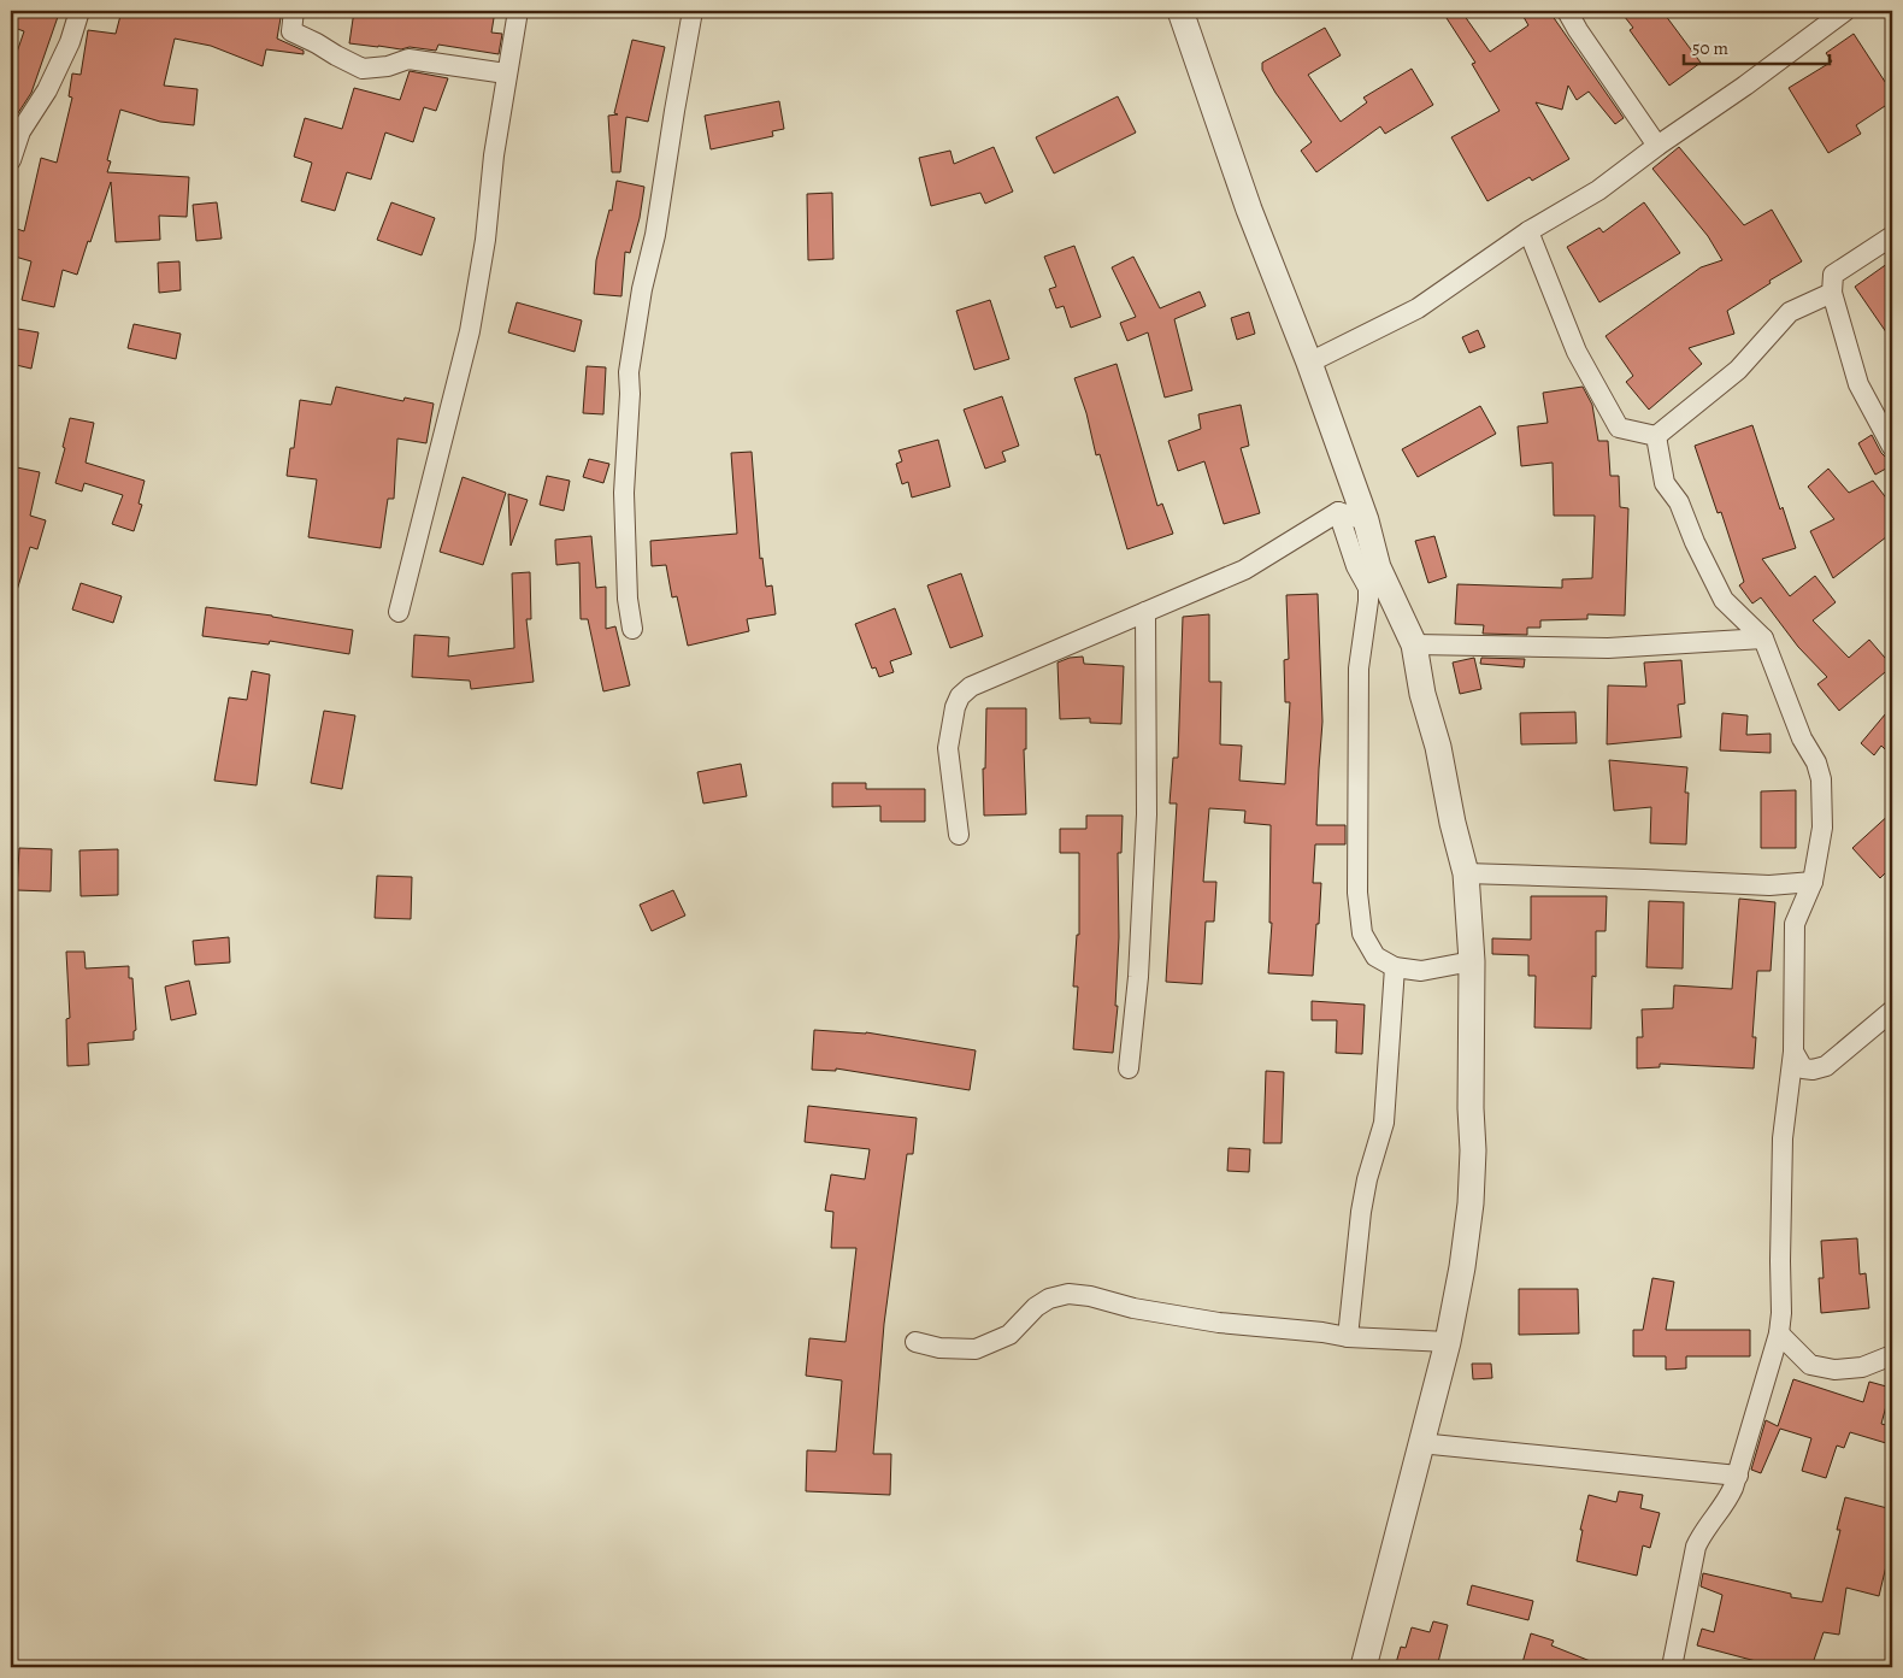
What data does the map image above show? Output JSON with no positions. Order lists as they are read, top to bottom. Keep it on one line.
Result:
{"scale_bar":"50 m"}
